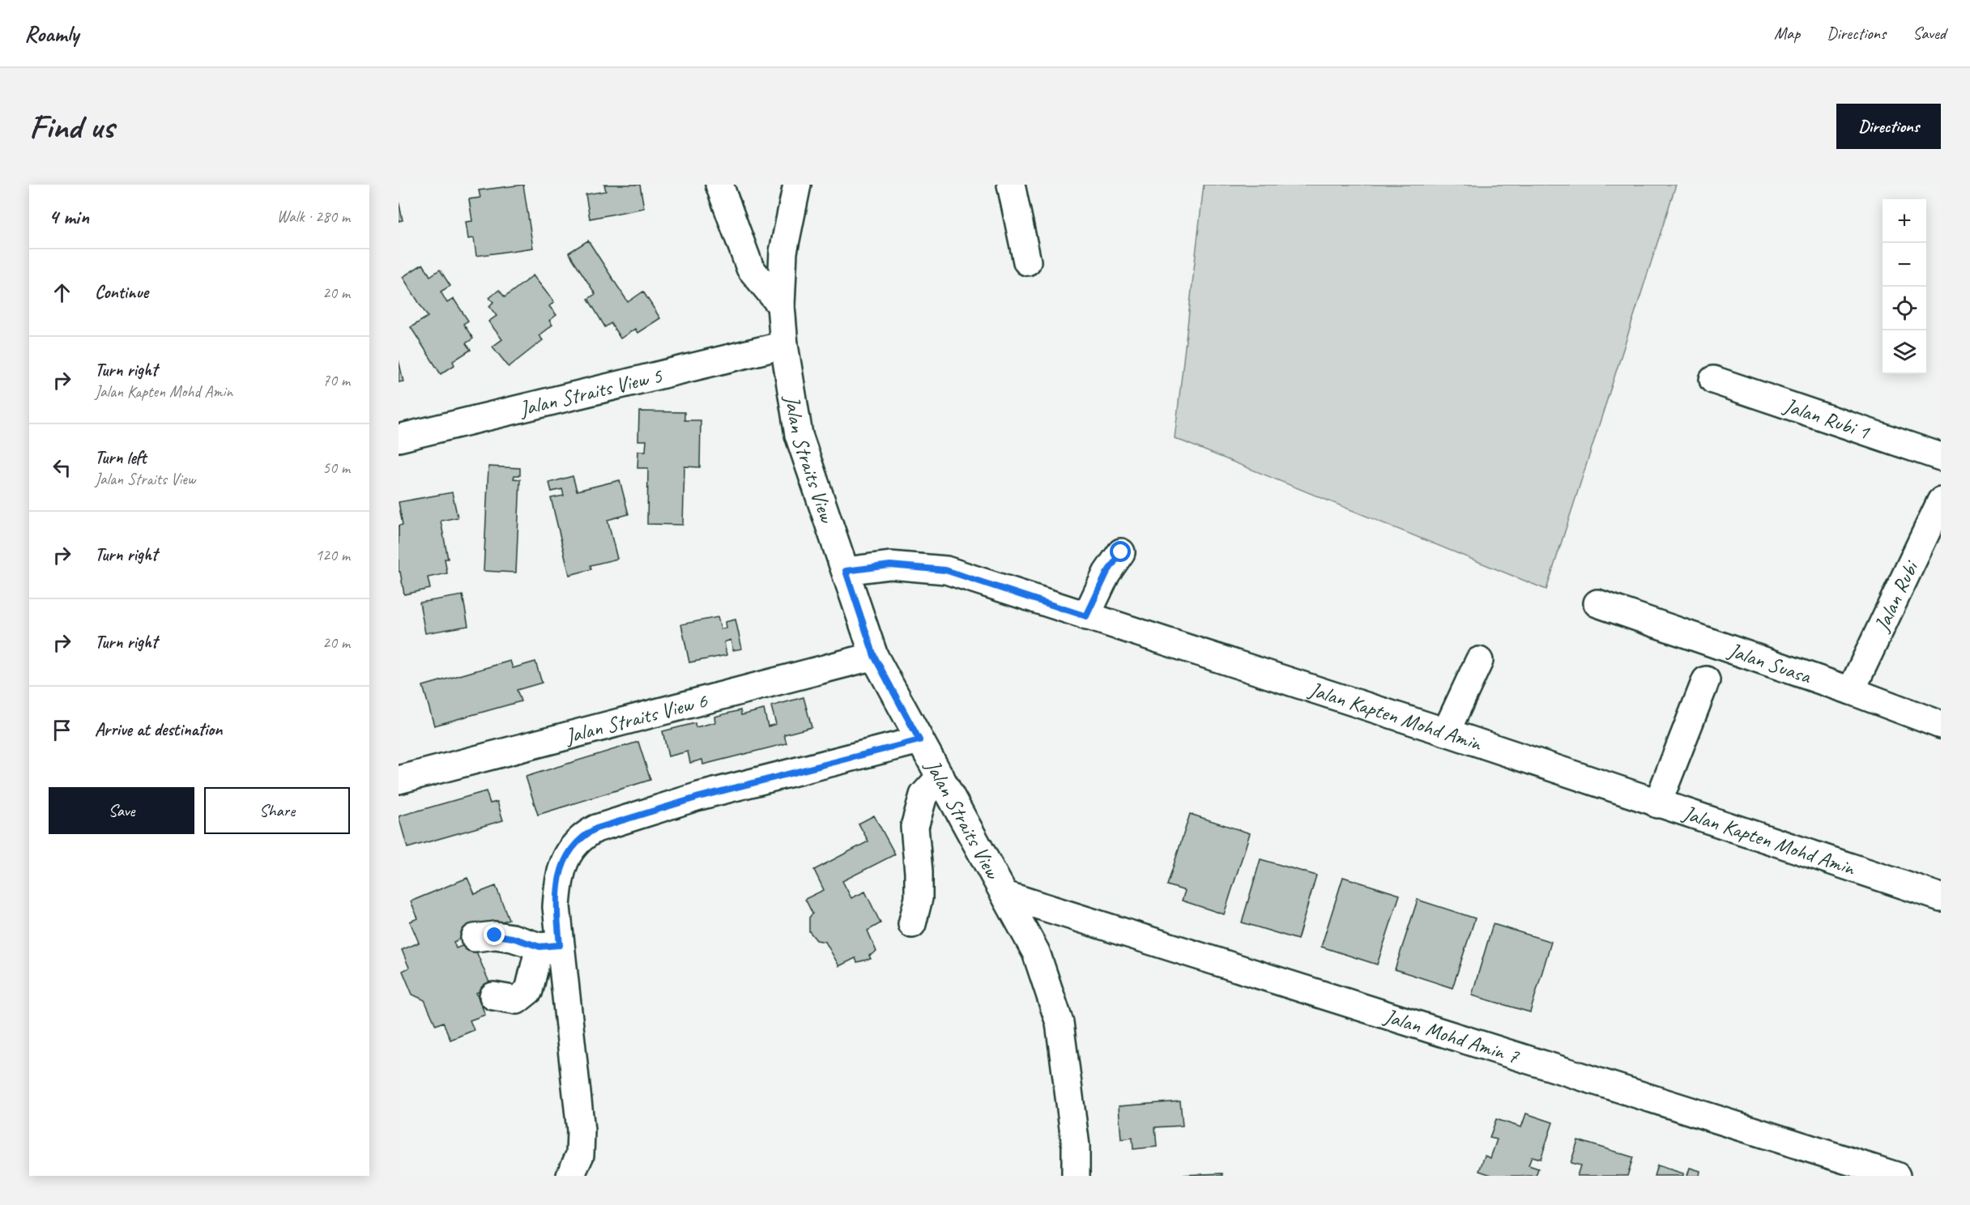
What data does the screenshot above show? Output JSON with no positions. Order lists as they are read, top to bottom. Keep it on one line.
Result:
{"streets":{"street":["Jalan Straits View 5","Jalan Rubi 1","Jalan Straits View","Jalan Rubi","Jalan Suasa","Jalan Kapten Mohd Amin","Jalan Straits View 6","Jalan Mohd Amin 7"]},"crossings":[["Jalan Straits View 5","Jalan Straits View"],["Jalan Straits View","Jalan Kapten Mohd Amin"],["Jalan Straits View","Jalan Straits View 6"],["Jalan Straits View","Jalan Mohd Amin 7"],["Jalan Rubi","Jalan Suasa"]],"page":{"header":"Roamly","nav":["Map","Directions","Saved"],"buttons":["Directions",["Save","Share"]],"title":"Find us","heading":["4 min","Walk · 280 m"],"map_buttons":["+","−"],"list":[["Continue","20 m"],["Turn right","Jalan Kapten Mohd Amin","70 m"],["Turn left","Jalan Straits View","50 m"],["Turn right","120 m"],["Turn right","20 m"],"Arrive at destination"]}}
